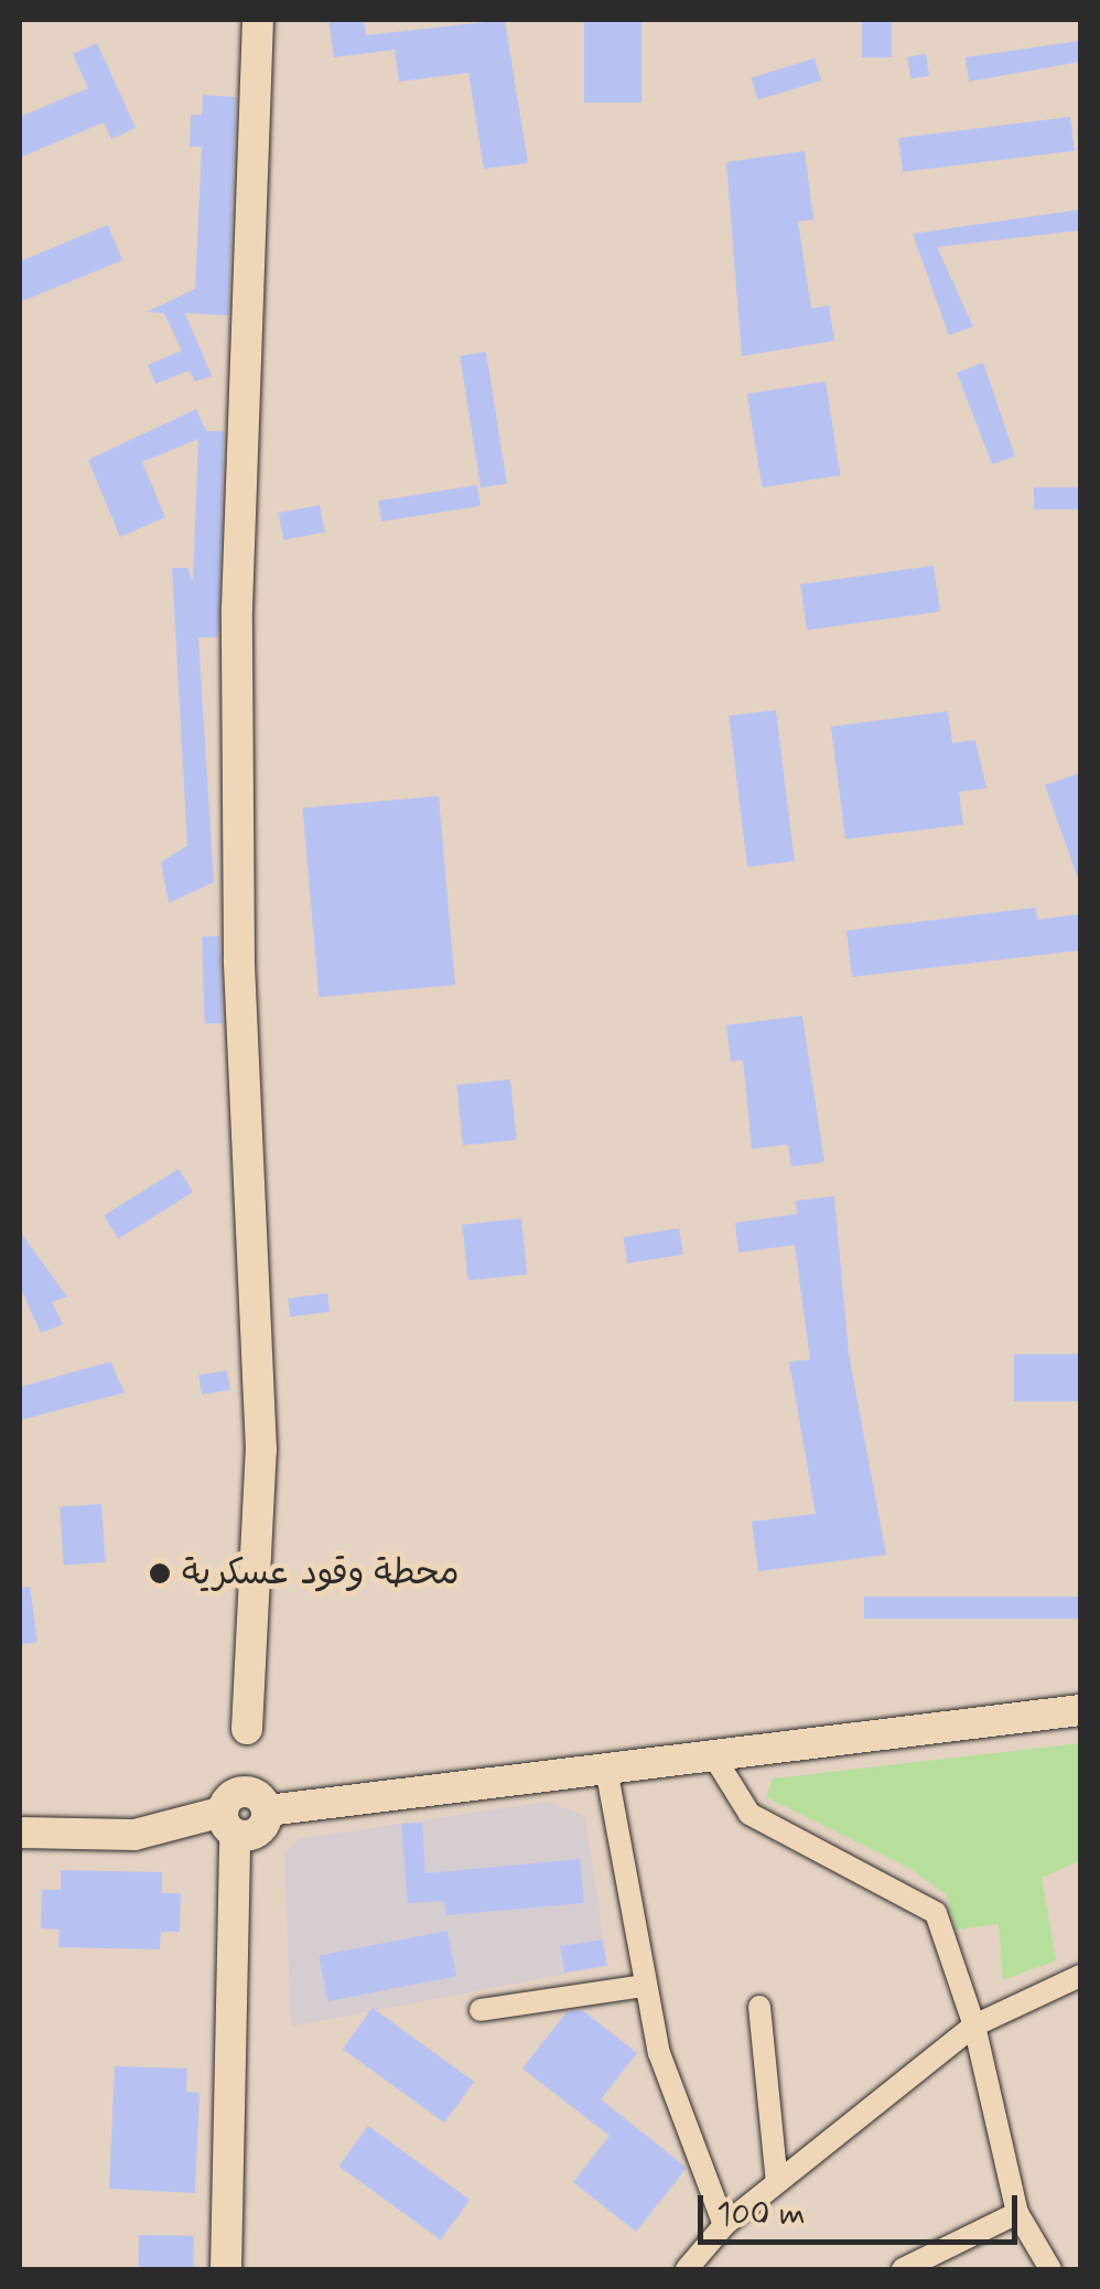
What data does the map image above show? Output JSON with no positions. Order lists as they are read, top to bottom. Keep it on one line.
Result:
{"places":["محطة وقود عسكرية"],"scale_bar":"100 m"}
